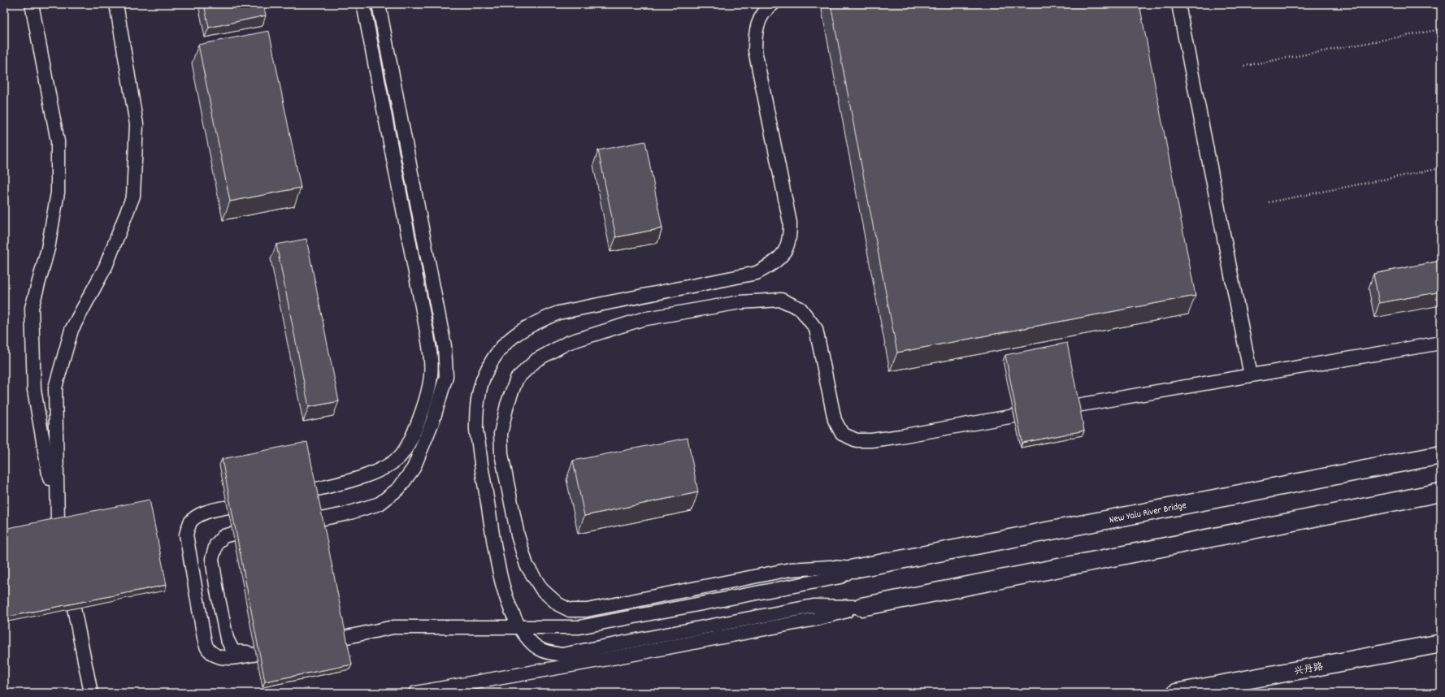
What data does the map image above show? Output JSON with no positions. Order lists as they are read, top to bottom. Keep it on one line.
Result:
{"streets":{"highway":["New Yalu River Bridge","兴丹路"]}}
